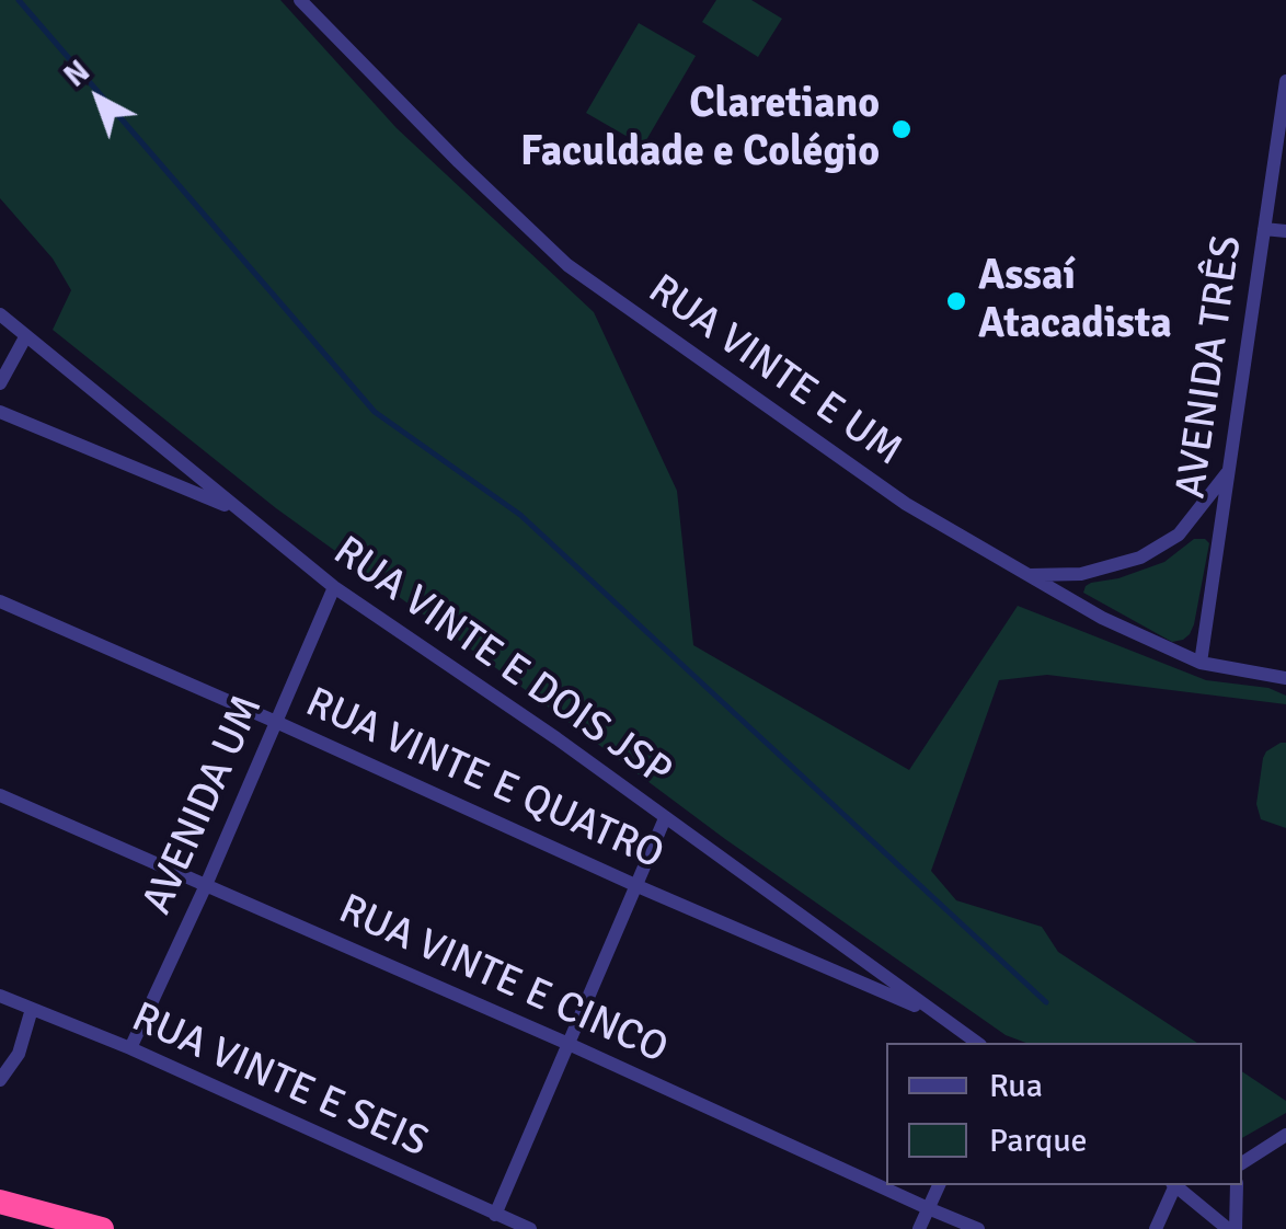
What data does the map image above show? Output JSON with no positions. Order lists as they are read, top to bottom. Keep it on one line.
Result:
{"streets":{"street":["AVENIDA TRÊS","RUA VINTE E UM","RUA VINTE E DOIS JSP","RUA VINTE E QUATRO","AVENIDA UM","RUA VINTE E CINCO","RUA VINTE E SEIS"]},"crossings":[["AVENIDA TRÊS","RUA VINTE E UM"],["RUA VINTE E DOIS JSP","RUA VINTE E QUATRO"],["RUA VINTE E DOIS JSP","AVENIDA UM"],["RUA VINTE E QUATRO","AVENIDA UM"],["AVENIDA UM","RUA VINTE E CINCO"],["AVENIDA UM","RUA VINTE E SEIS"]],"places":["Claretiano Faculdade e Colégio","Assaí Atacadista"],"legend":["Rua","Parque"],"north":"top left"}
